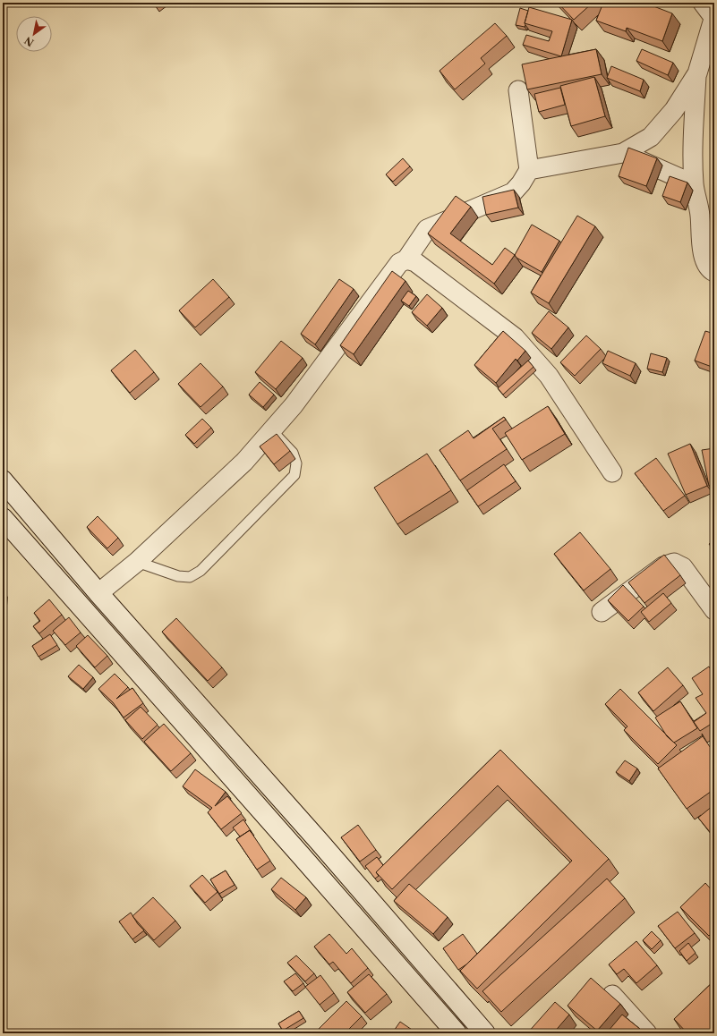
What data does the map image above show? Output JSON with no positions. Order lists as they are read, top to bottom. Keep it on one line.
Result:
{"north":"bottom left"}
